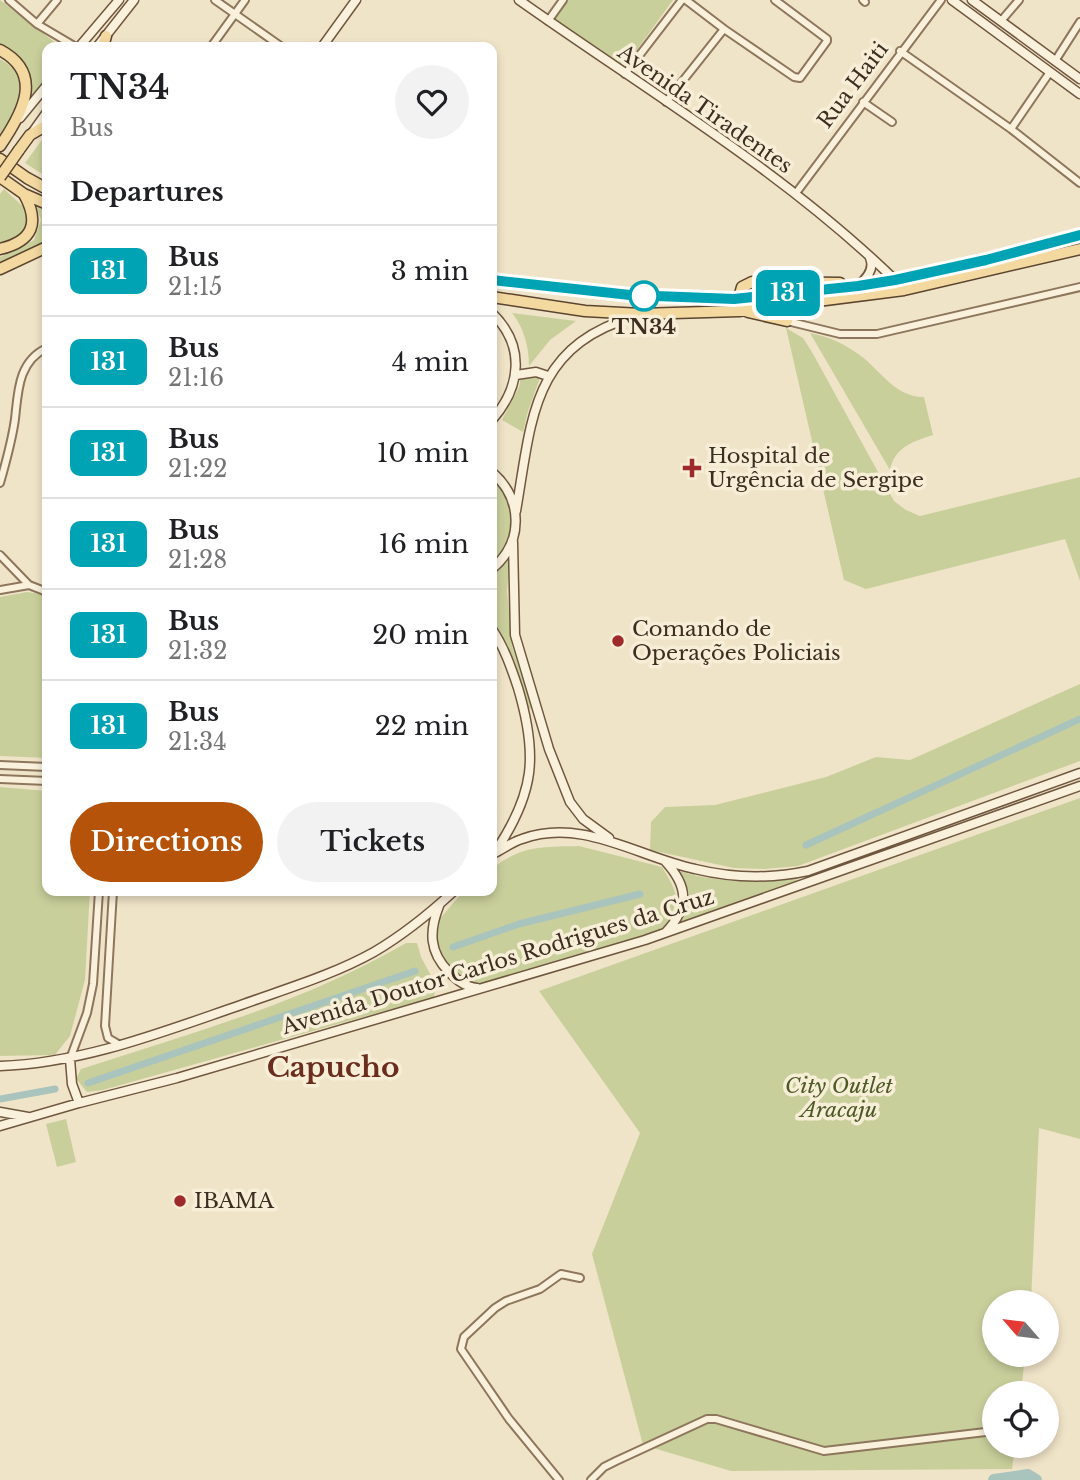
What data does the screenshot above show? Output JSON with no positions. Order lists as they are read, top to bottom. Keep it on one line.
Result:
{"streets":{"main road":["Avenida Tiradentes","Avenida Doutor Carlos Rodrigues da Cruz"],"street":["Rua Haiti"]},"crossings":[["Rua Haiti","Avenida Tiradentes"]],"districts":["Capucho"],"parks":["City Outlet Aracaju"],"places":{"other":["TN34","Comando de Operações Policiais","IBAMA"],"health":["Hospital de Urgência de Sergipe"]},"lines":["bus line 131"],"north":"top left","page":{"on_map":"131","heading":[["TN34","Bus"],"Departures"],"list":[{"mark":"131","name":"Bus","note":"21:15","value":"3 min"},{"mark":"131","name":"Bus","note":"21:16","value":"4 min"},{"mark":"131","name":"Bus","note":"21:22","value":"10 min"},{"mark":"131","name":"Bus","note":"21:28","value":"16 min"},{"mark":"131","name":"Bus","note":"21:32","value":"20 min"},{"mark":"131","name":"Bus","note":"21:34","value":"22 min"}],"buttons":["Directions","Tickets"]}}
